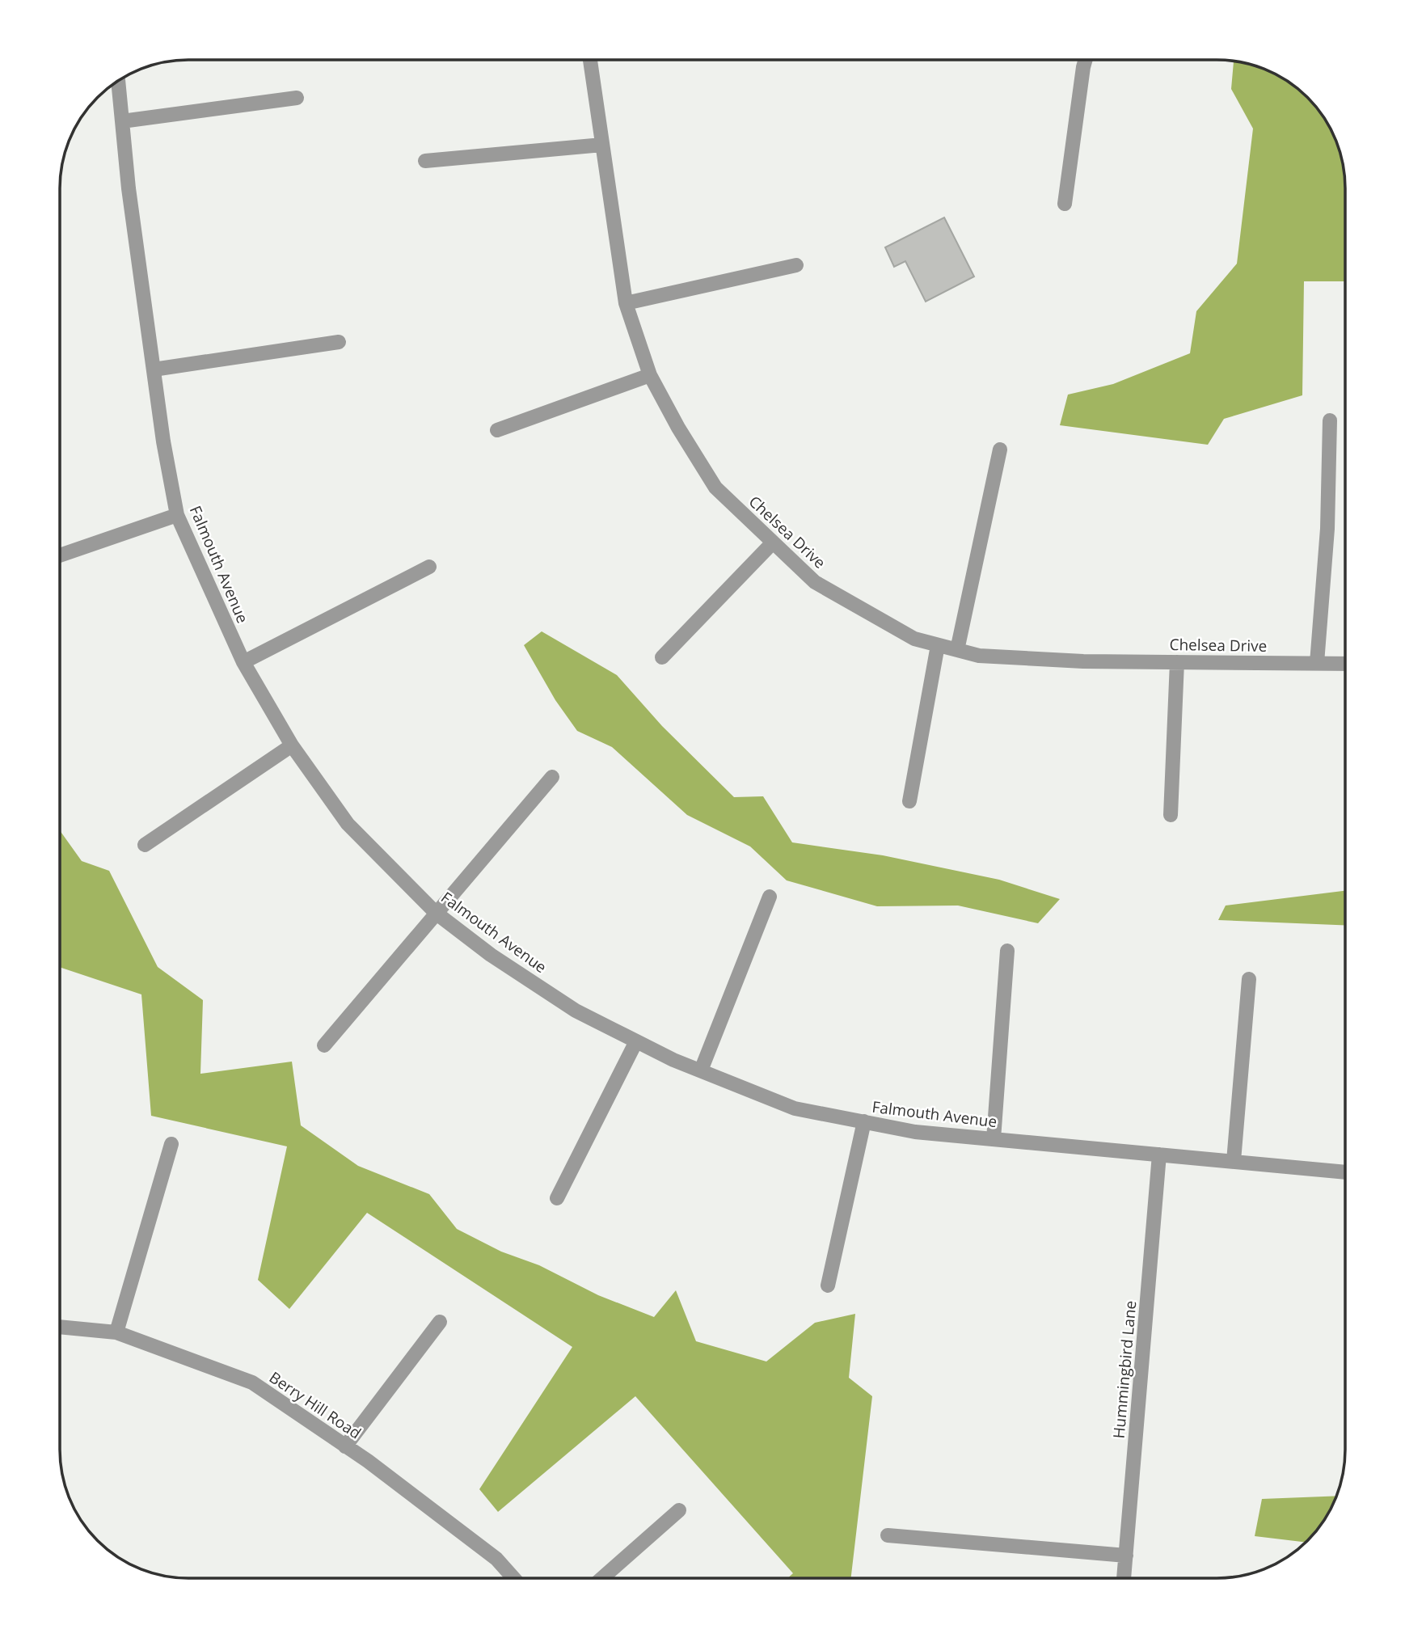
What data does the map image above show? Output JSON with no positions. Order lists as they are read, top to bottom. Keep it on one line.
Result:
{"streets":{"street":["Chelsea Drive","Falmouth Avenue","Hummingbird Lane","Berry Hill Road"]},"crossings":[["Falmouth Avenue","Hummingbird Lane"]]}
